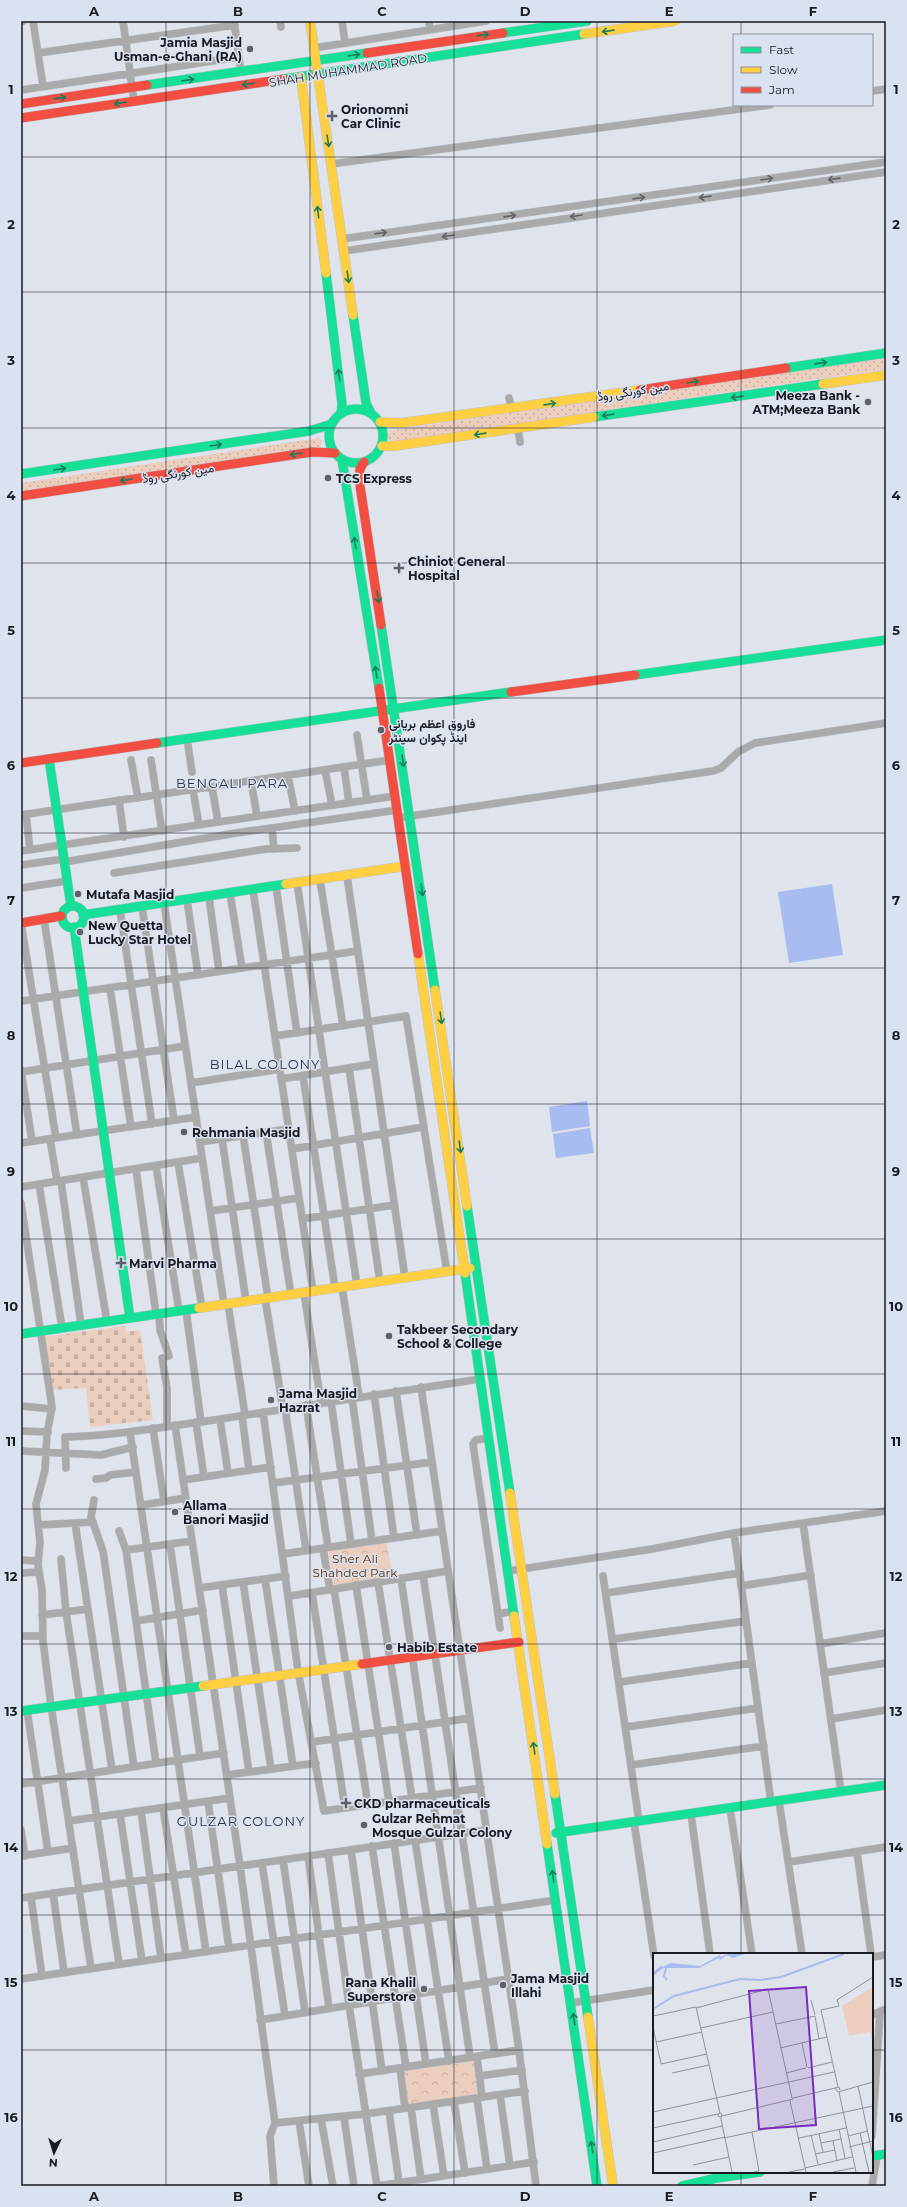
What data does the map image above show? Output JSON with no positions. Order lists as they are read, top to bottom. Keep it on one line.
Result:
{"streets":{"street":["SHAH MUHAMMAD ROAD","مین کورنگی روڈ"]},"districts":["BENGALI PARA","BILAL COLONY","GULZAR COLONY"],"parks":["Sher Ali Shahded Park"],"places":{"other":["Jamia Masjid Usman-e-Ghani (RA)","Meeza Bank - ATM;Meeza Bank","TCS Express","فاروق اعظم بریانی اینڈ پکوان سینٹر","Mutafa Masjid","New Quetta Lucky Star Hotel","Rehmania Masjid","Takbeer Secondary School & College","Jama Masjid Hazrat","Allama Banori Masjid","Habib Estate","Gulzar Rehmat Mosque Gulzar Colony","Jama Masjid Illahi","Rana Khalil Superstore"],"health":["Orionomni Car Clinic","Chiniot General Hospital","Marvi Pharma","CKD pharmaceuticals"]},"legend":["Fast","Slow","Jam"],"north":"bottom","grid":{"columns":["A","B","C","D","E","F"],"rows":["1","2","3","4","5","6","7","8","9","10","11","12","13","14","15","16"]}}
